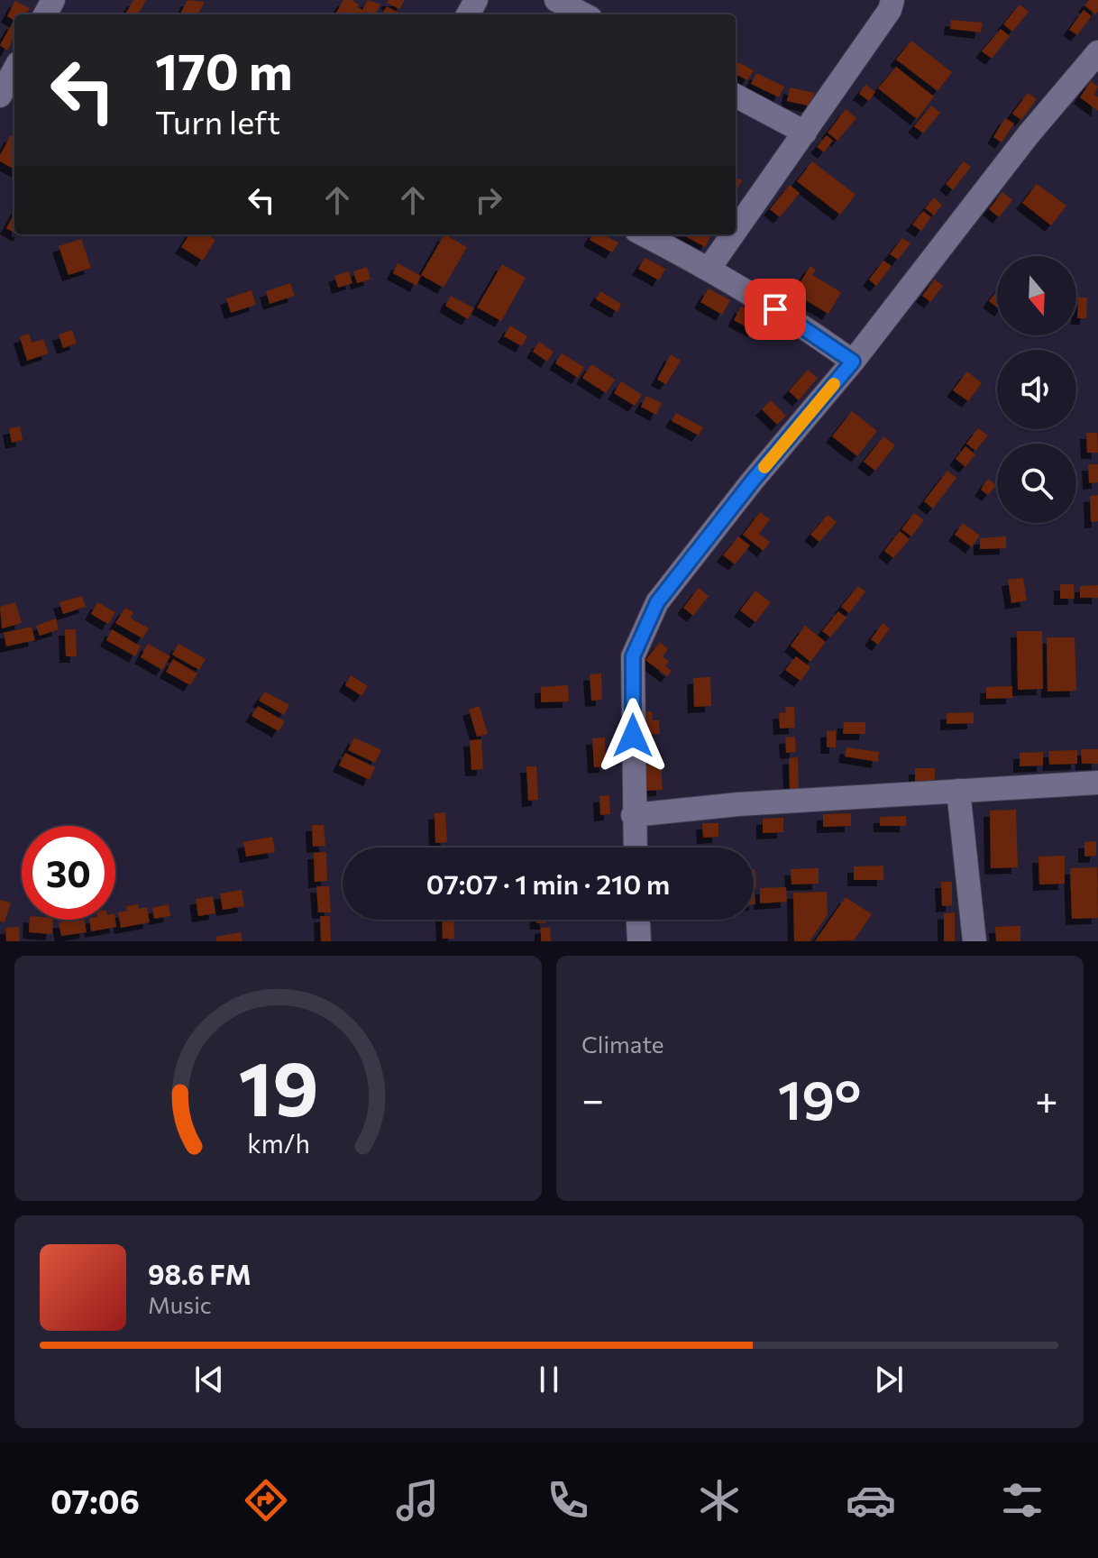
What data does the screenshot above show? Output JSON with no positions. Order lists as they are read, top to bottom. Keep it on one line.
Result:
{"north":"bottom","page":{"turn":["170 m","Turn left"],"limit":"30","trip":"07:07 · 1 min · 210 m","tile":"Climate","heat":["−","19°","+"],"song":["98.6 FM","Music"],"tabs":"07:06","gauge":["19","km/h"]}}
